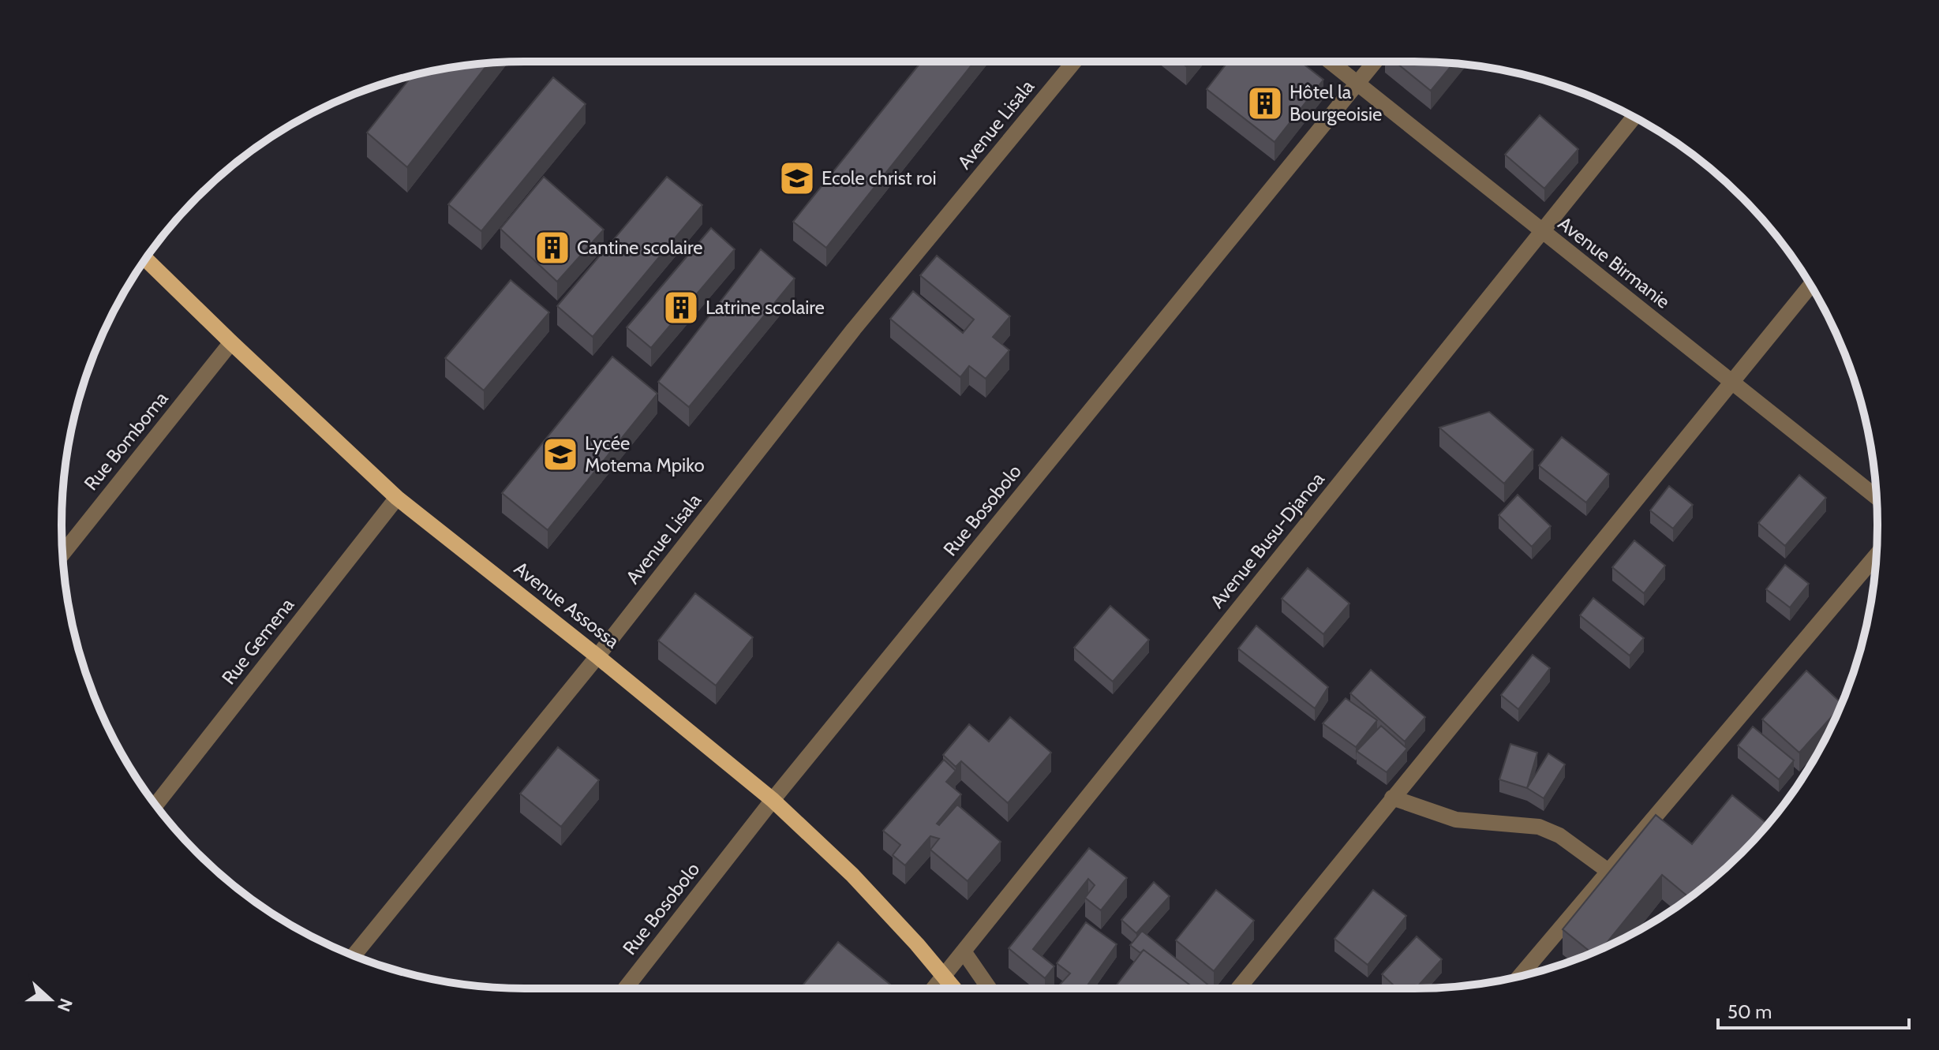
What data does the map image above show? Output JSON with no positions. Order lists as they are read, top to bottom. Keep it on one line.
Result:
{"streets":{"main road":["Avenue Assossa"],"street":["Avenue Lisala","Avenue Birmanie","Rue Bomboma","Rue Bosobolo","Avenue Busu-Djanoa","Rue Gemena"]},"crossings":[["Avenue Lisala","Avenue Assossa"],["Avenue Birmanie","Rue Bosobolo"],["Avenue Birmanie","Avenue Busu-Djanoa"],["Rue Bomboma","Avenue Assossa"],["Rue Bosobolo","Avenue Assossa"],["Avenue Busu-Djanoa","Avenue Assossa"],["Avenue Assossa","Rue Gemena"]],"places":{"building":["Hôtel la Bourgeoisie","Cantine scolaire","Latrine scolaire"],"school or university":["Ecole christ roi","Lycée Motema Mpiko"]},"scale_bar":"50 m","north":"right"}
